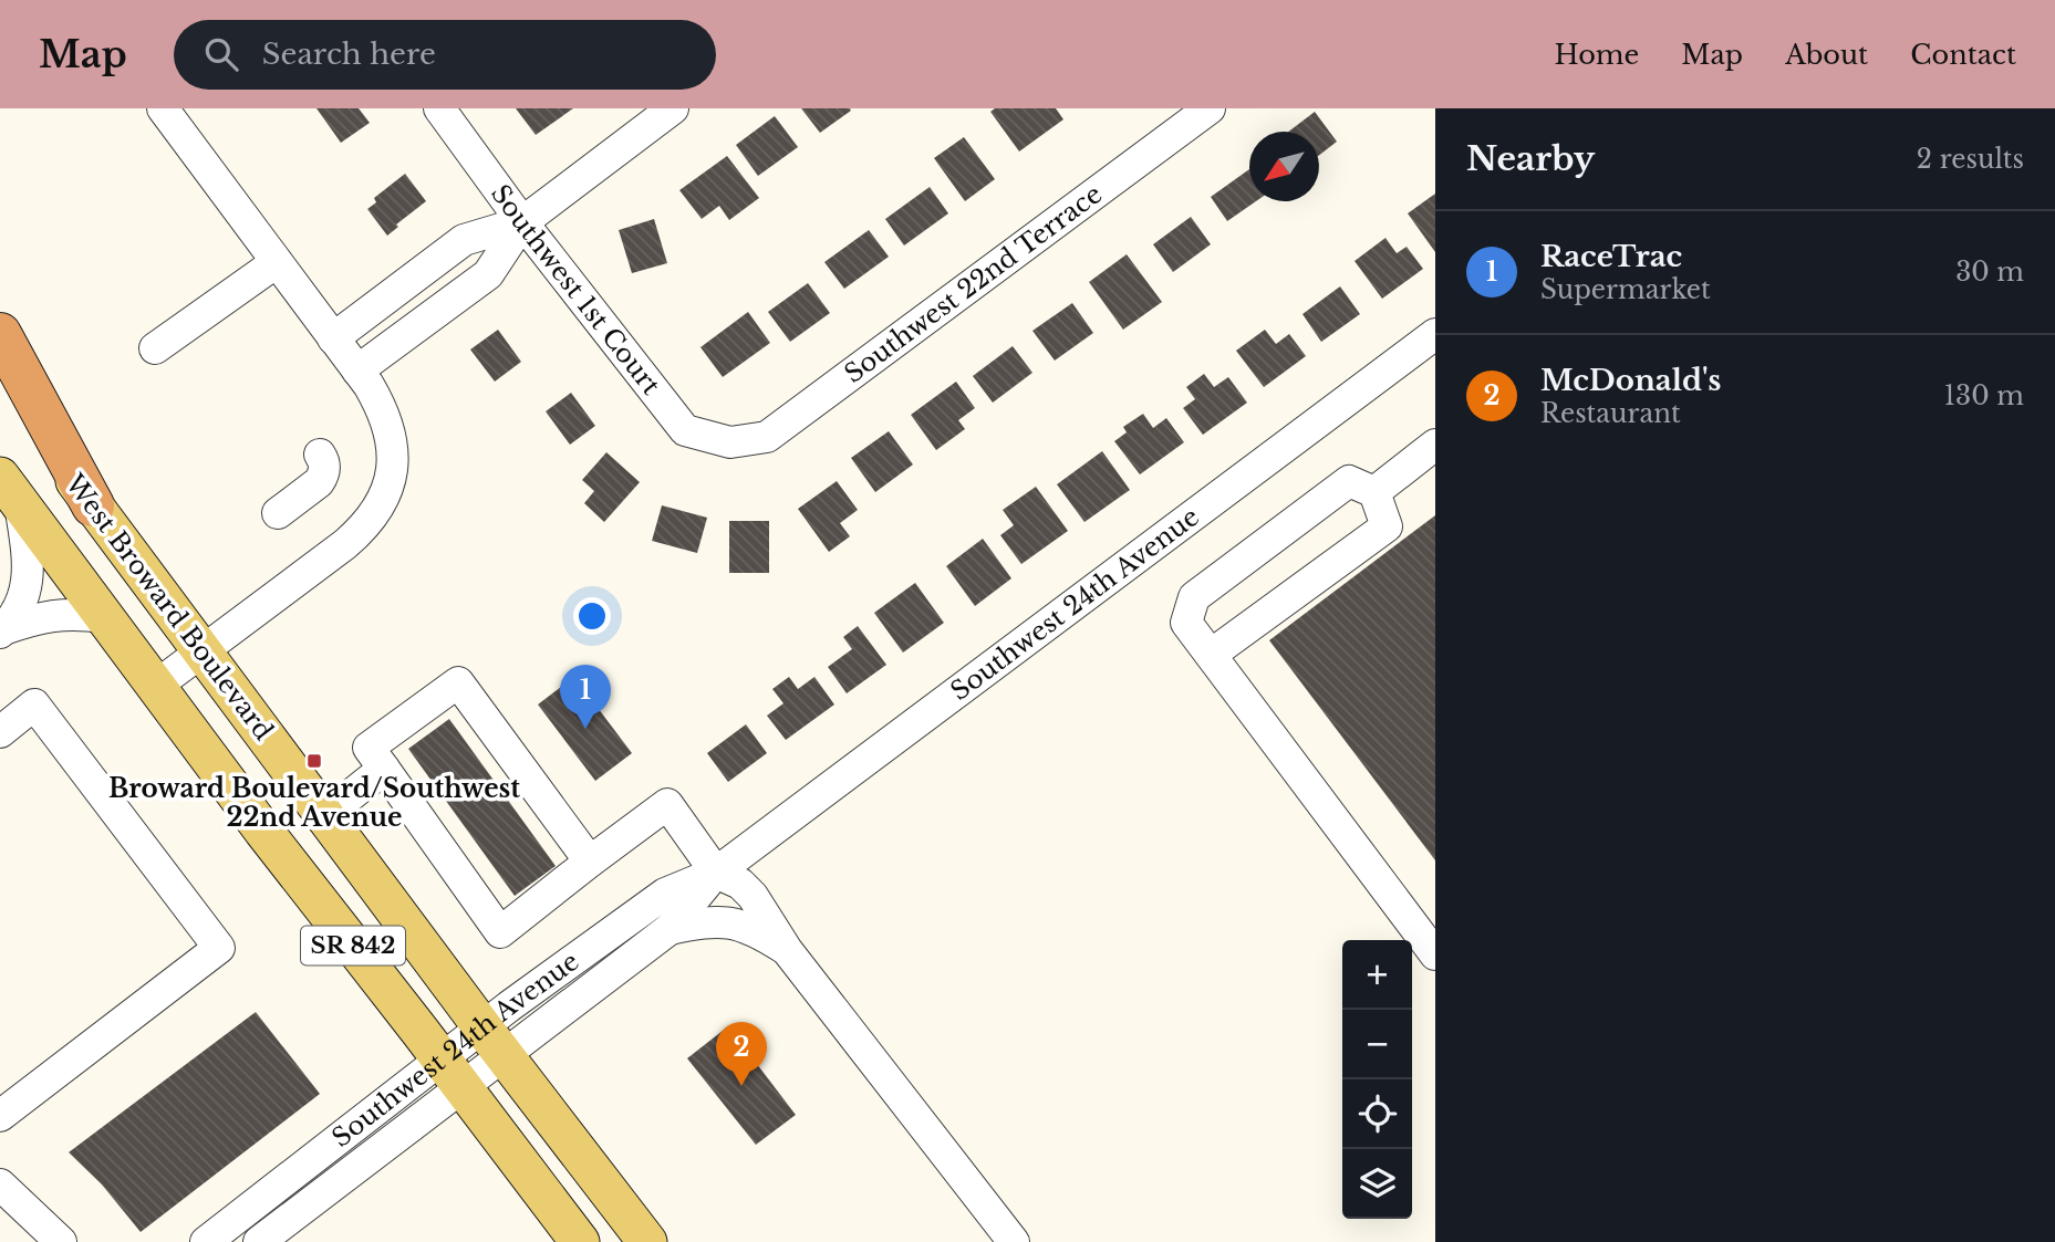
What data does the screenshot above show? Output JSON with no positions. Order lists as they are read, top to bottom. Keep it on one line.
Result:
{"streets":{"main road":["West Broward Boulevard","SR 842"],"street":["Southwest 22nd Terrace","Southwest 1st Court","Southwest 24th Avenue"]},"crossings":[["Southwest 22nd Terrace","Southwest 1st Court"],["Southwest 24th Avenue","West Broward Boulevard"],["Southwest 24th Avenue","SR 842"]],"places":{"transit":["Broward Boulevard/Southwest 22nd Avenue"]},"north":"bottom left","page":{"header":"Map","search":"Search here","nav":["Home","Map","About","Contact"],"heading":["Nearby","2 results"],"list":[{"mark":"1","name":"RaceTrac","note":"Supermarket","value":"30 m"},{"mark":"2","name":"McDonald's","note":"Restaurant","value":"130 m"}],"pins":["1","2"],"map_buttons":["+","−"]}}
